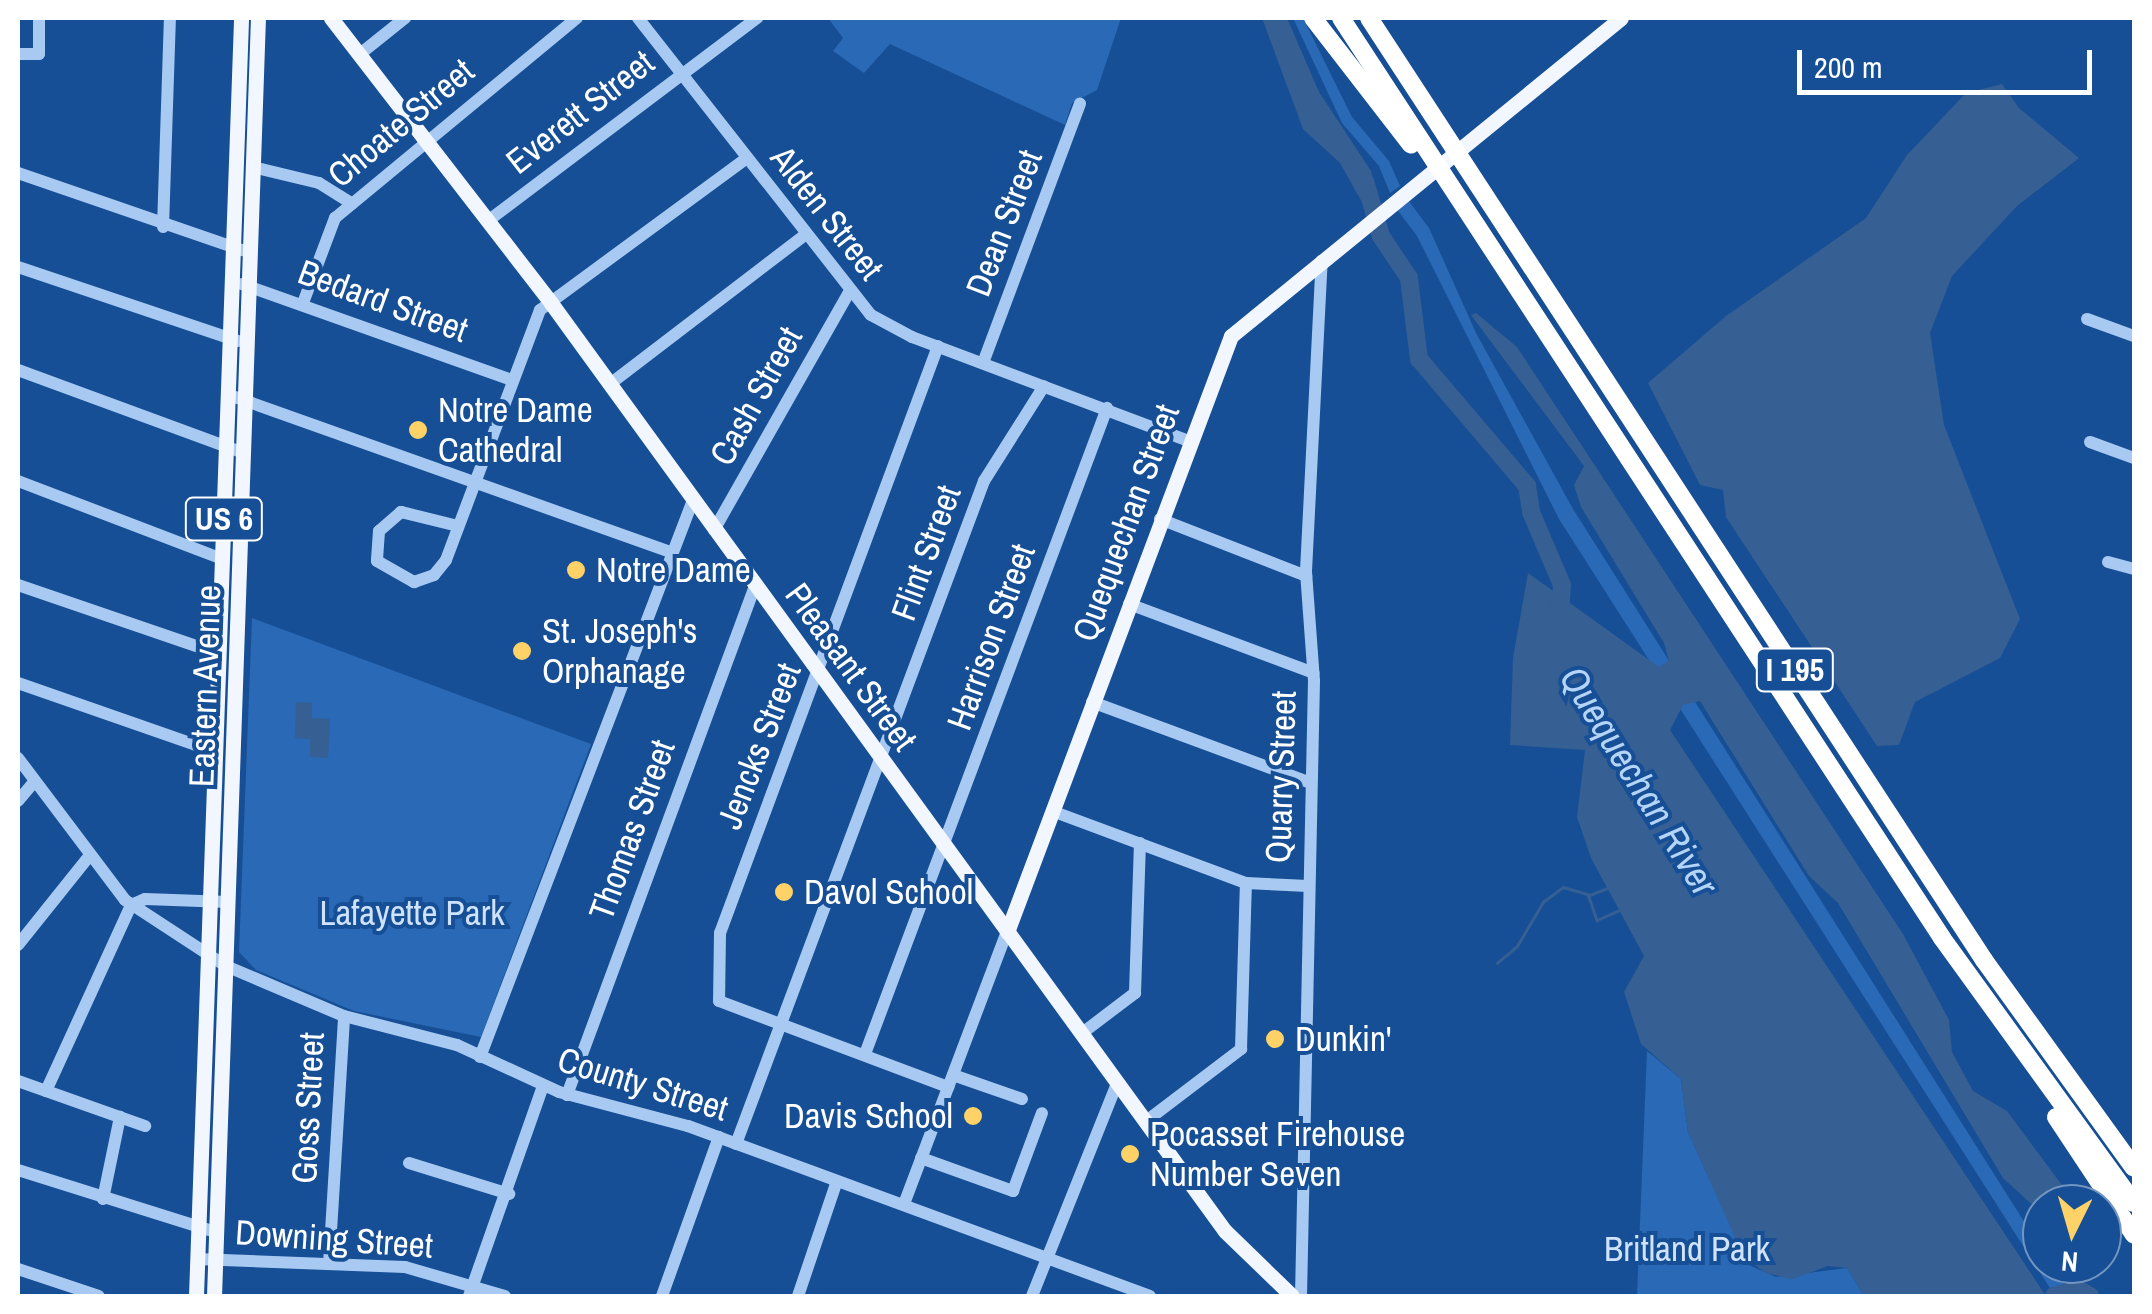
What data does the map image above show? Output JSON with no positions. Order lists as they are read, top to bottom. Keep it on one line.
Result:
{"streets":{"highway":["I 195"],"main road":["US 6","Quequechan Street","Pleasant Street","Eastern Avenue"],"street":["Everett Street","Choate Street","Alden Street","Dean Street","Bedard Street","Cash Street","Flint Street","Harrison Street","Jencks Street","Quarry Street","Thomas Street","County Street","Goss Street","Downing Street"]},"crossings":[["Everett Street","Alden Street"],["Everett Street","Pleasant Street"],["Choate Street","Bedard Street"],["Choate Street","Pleasant Street"],["Alden Street","Dean Street"],["Alden Street","Cash Street"],["Alden Street","Quequechan Street"],["Alden Street","Flint Street"],["Alden Street","Harrison Street"],["Alden Street","Jencks Street"],["Bedard Street","Eastern Avenue"],["Cash Street","Pleasant Street"],["Quequechan Street","Pleasant Street"],["Quequechan Street","Quarry Street"],["Quequechan Street","County Street"],["Flint Street","Pleasant Street"],["Flint Street","Jencks Street"],["Flint Street","County Street"],["Harrison Street","Pleasant Street"],["Pleasant Street","Jencks Street"],["Pleasant Street","Thomas Street"],["Eastern Avenue","County Street"],["Eastern Avenue","Downing Street"],["Thomas Street","County Street"],["County Street","Goss Street"],["Goss Street","Downing Street"]],"water":["Quequechan River"],"parks":["Lafayette Park","Britland Park"],"places":["Notre Dame Cathedral","Notre Dame","St. Joseph's Orphanage","Davol School","Dunkin'","Davis School","Pocasset Firehouse Number Seven"],"scale_bar":"200 m","north":"bottom"}
